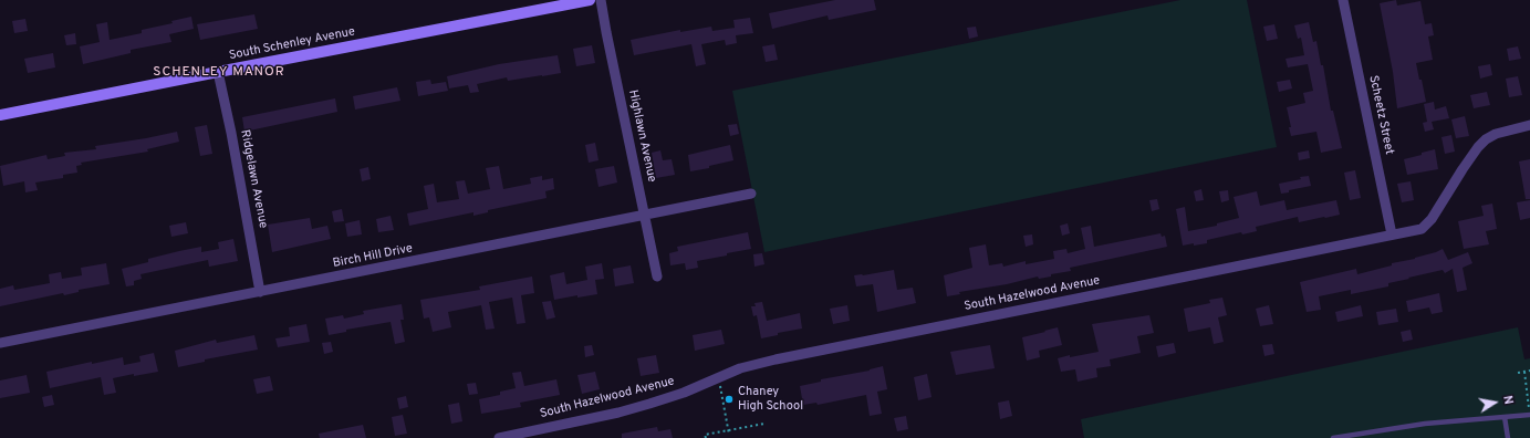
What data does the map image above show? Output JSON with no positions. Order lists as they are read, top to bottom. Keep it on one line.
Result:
{"streets":{"street":["South Schenley Avenue","Scheetz Street","Highlawn Avenue","Ridgelawn Avenue","Birch Hill Drive","South Hazelwood Avenue"]},"crossings":[["South Schenley Avenue","Ridgelawn Avenue"],["Scheetz Street","South Hazelwood Avenue"],["Highlawn Avenue","Birch Hill Drive"],["Ridgelawn Avenue","Birch Hill Drive"]],"districts":["SCHENLEY MANOR"],"places":["Chaney High School"],"north":"right"}
